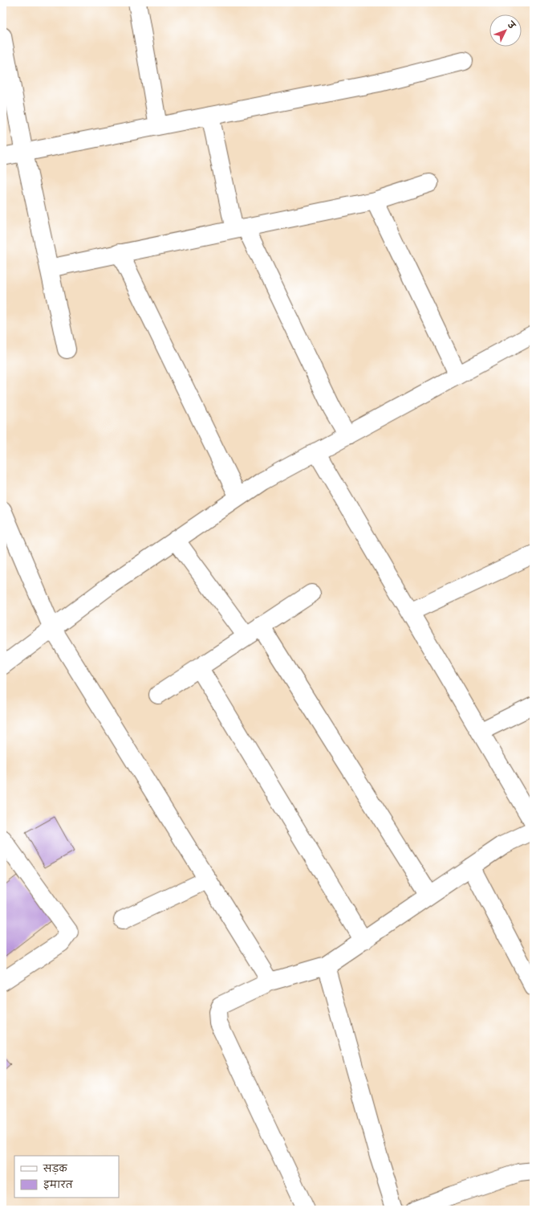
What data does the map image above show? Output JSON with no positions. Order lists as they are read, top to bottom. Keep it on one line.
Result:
{"legend":["सड़क","इमारत"],"north":"top right"}
